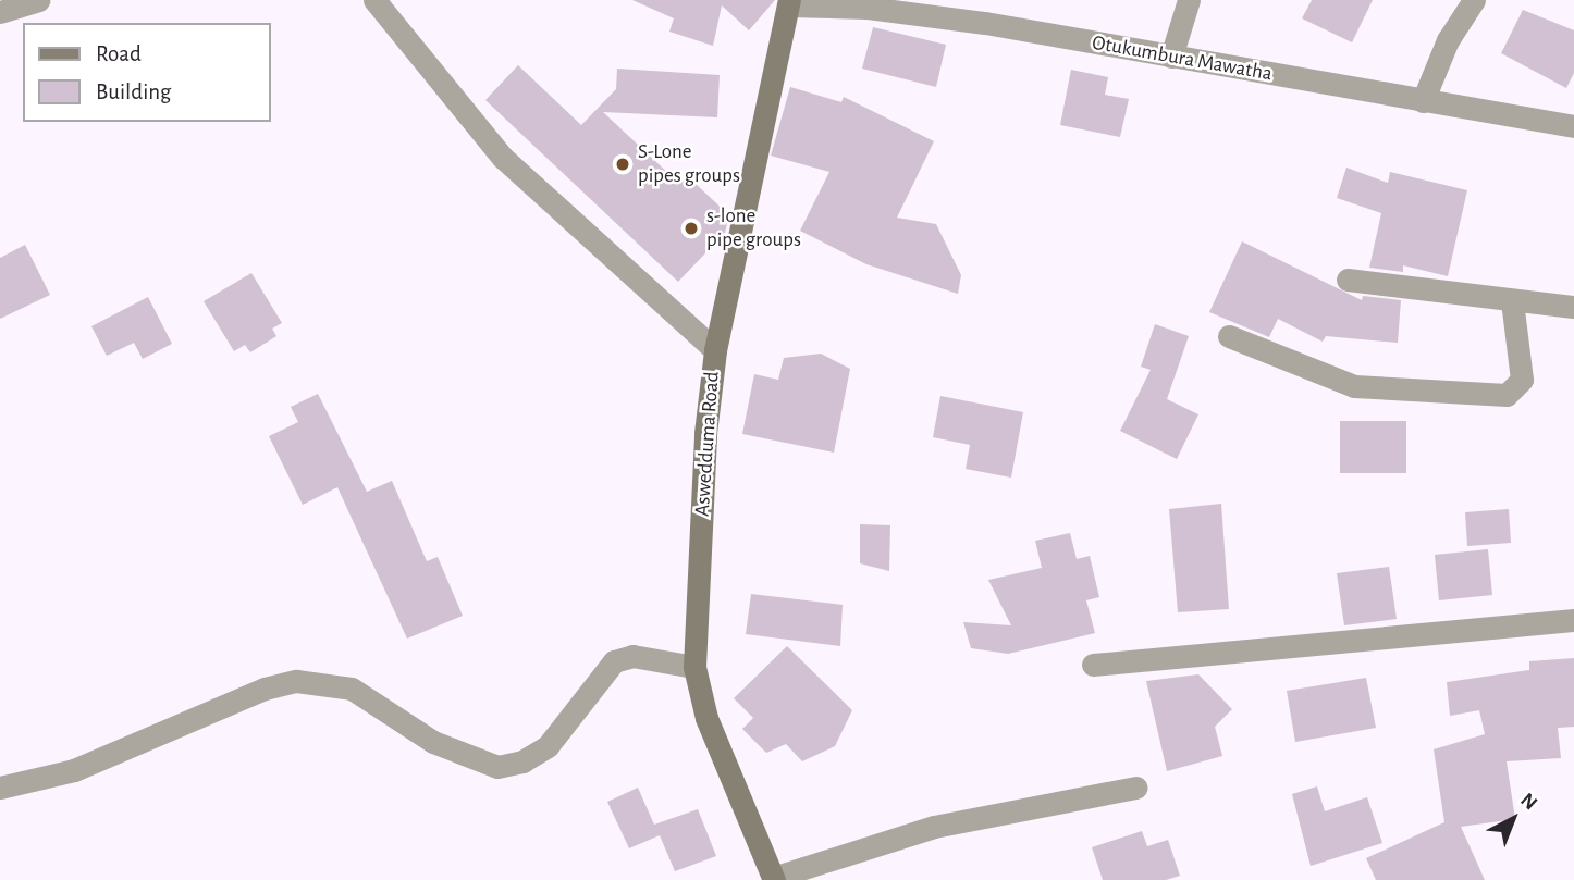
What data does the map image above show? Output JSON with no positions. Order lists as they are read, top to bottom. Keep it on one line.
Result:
{"streets":{"street":["Otukumbura Mawatha","Aswedduma Road"]},"crossings":[["Otukumbura Mawatha","Aswedduma Road"]],"places":["S-Lone pipes groups","s-lone pipe groups"],"legend":["Road","Building"],"north":"top right"}
